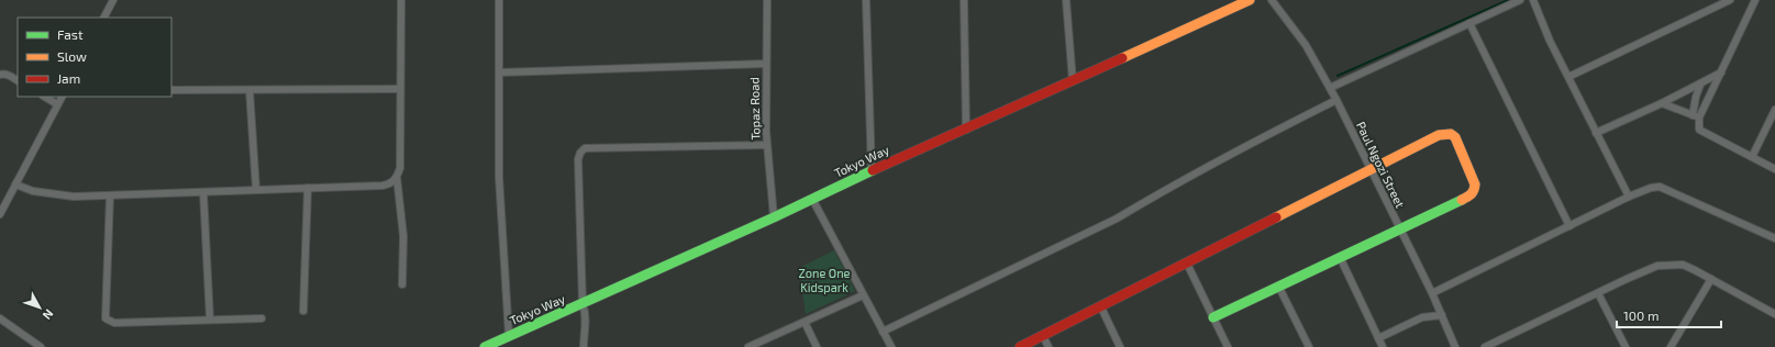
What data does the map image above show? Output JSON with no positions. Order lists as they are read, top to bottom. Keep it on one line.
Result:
{"streets":{"main road":["Tokyo Way"],"street":["Topaz Road","Paul Ngozi Street"]},"crossings":[["Topaz Road","Tokyo Way"]],"parks":["Zone One Kidspark"],"legend":["Fast","Slow","Jam"],"scale_bar":"100 m","north":"bottom right"}
